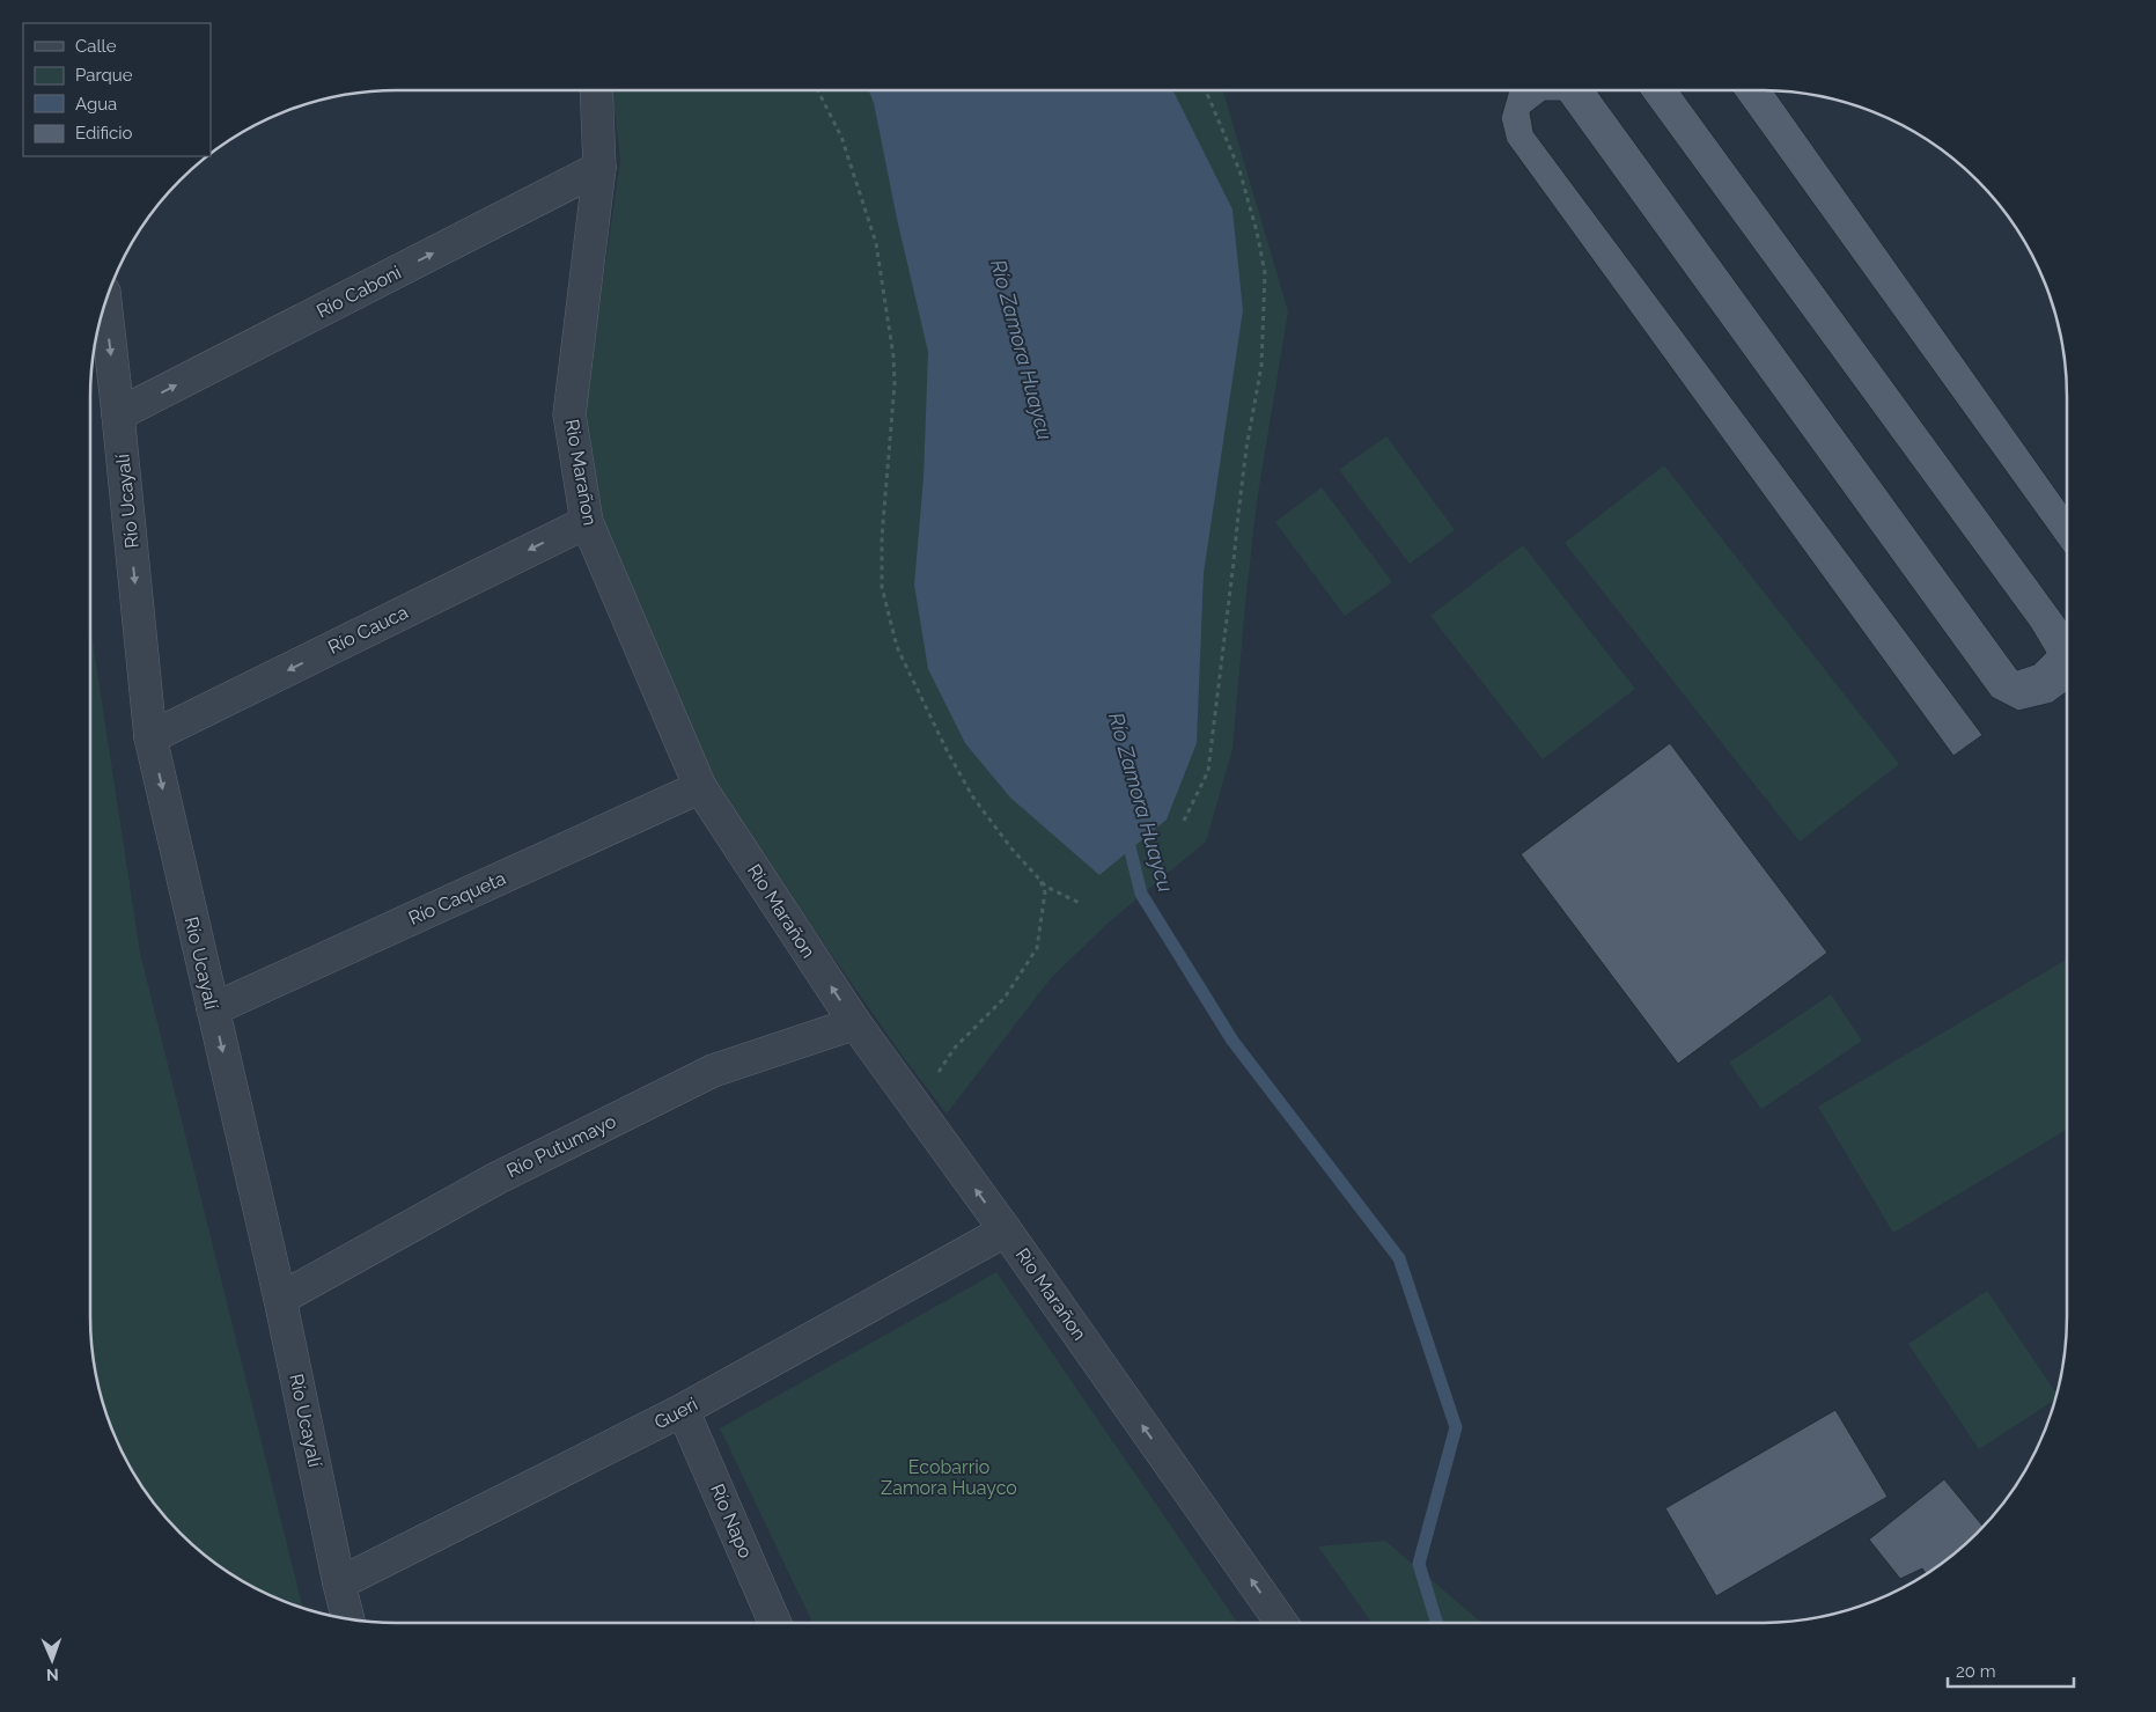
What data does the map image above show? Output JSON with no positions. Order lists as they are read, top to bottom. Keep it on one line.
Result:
{"streets":{"street":["Río Caboni","Rio Marañon","Río Ucayalí","Río Cauca","Río Caqueta","Río Putumayo","Gueri","Río Napo"]},"crossings":[["Río Caboni","Rio Marañon"],["Río Caboni","Río Ucayalí"],["Rio Marañon","Río Cauca"],["Rio Marañon","Río Caqueta"],["Rio Marañon","Río Putumayo"],["Rio Marañon","Gueri"],["Río Ucayalí","Río Cauca"],["Río Ucayalí","Río Caqueta"],["Río Ucayalí","Río Putumayo"],["Río Ucayalí","Gueri"],["Gueri","Río Napo"]],"one_way":["Río Caboni","Rio Marañon","Río Ucayalí","Río Cauca"],"water":["Río Zamora Huaycu"],"parks":["Ecobarrio Zamora Huayco"],"legend":["Calle","Parque","Agua","Edificio"],"scale_bar":"20 m","north":"bottom"}
